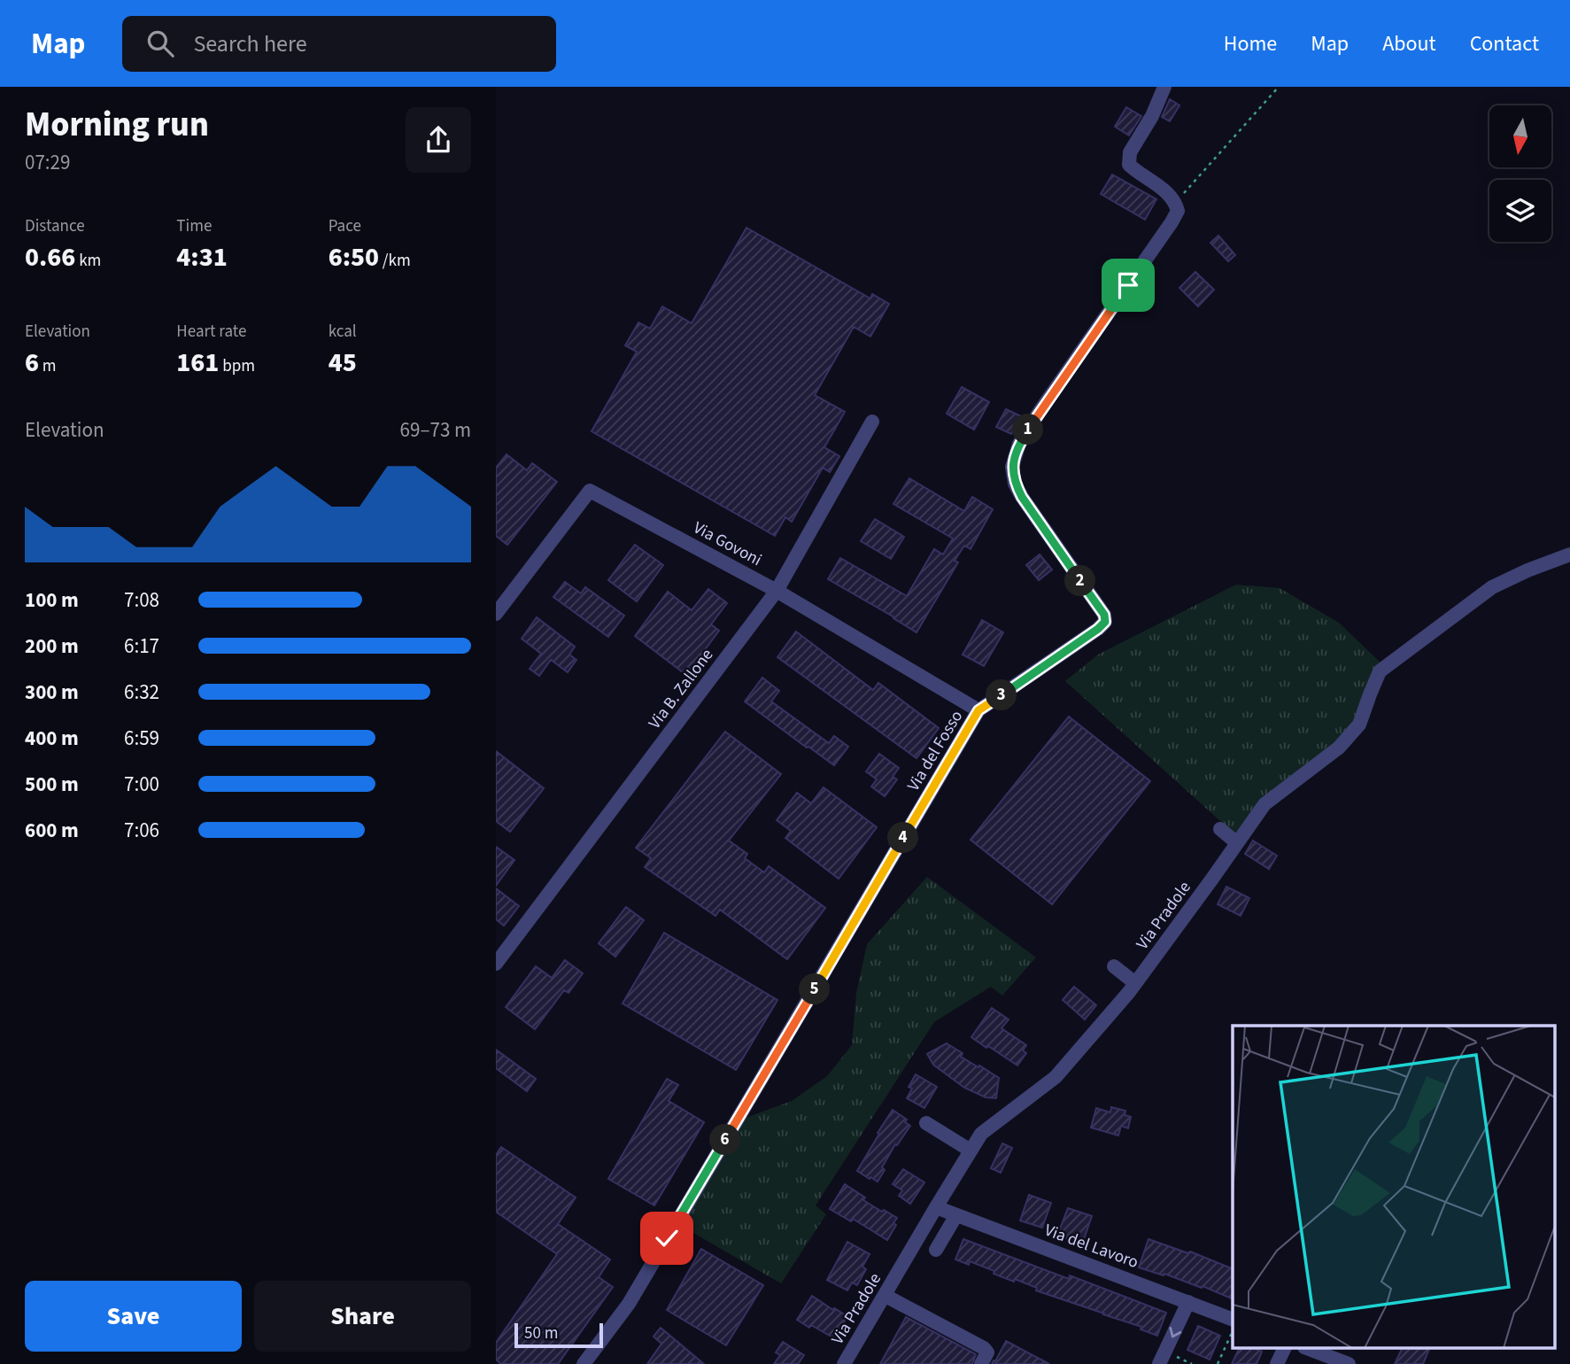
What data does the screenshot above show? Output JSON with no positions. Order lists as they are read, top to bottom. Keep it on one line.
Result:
{"streets":{"street":["Via Govoni","Via B. Zallone","Via del Fosso","Via Pradole","Via del Lavoro"]},"crossings":[["Via Govoni","Via B. Zallone"],["Via Govoni","Via del Fosso"],["Via Pradole","Via del Lavoro"]],"scale_bar":"50 m","north":"bottom","page":{"header":"Map","search":"Search here","nav":["Home","Map","About","Contact"],"heading":["Morning run","07:29"],"stats":[["Distance","0.66 km"],["Time","4:31"],["Pace","6:50 /km"],["Elevation","6 m"],["Heart rate","161 bpm"],["kcal","45"]],"chart":["Elevation","69–73 m"],"pins":["1","2","3","4","5","6"],"list":[{"name":"100 m","note":"7:08"},{"name":"200 m","note":"6:17"},{"name":"300 m","note":"6:32"},{"name":"400 m","note":"6:59"},{"name":"500 m","note":"7:00"},{"name":"600 m","note":"7:06"}],"buttons":["Save","Share"],"scale":"50 m"}}
